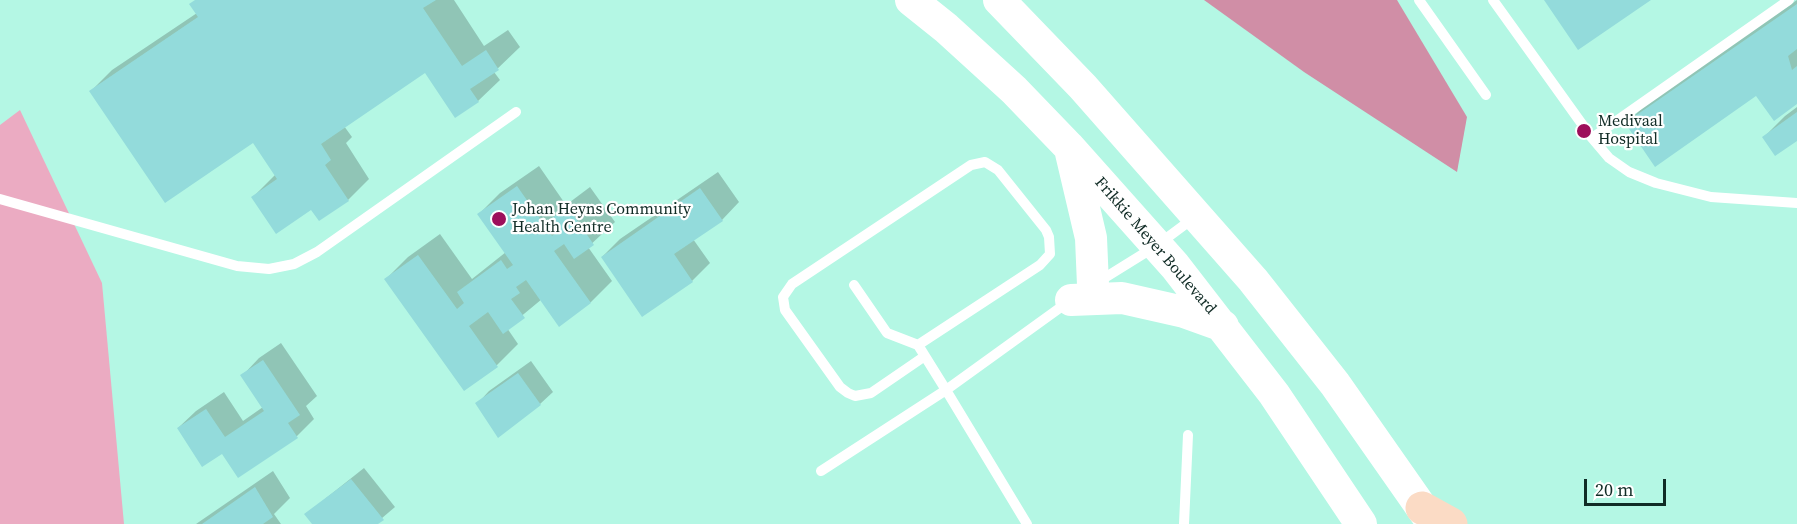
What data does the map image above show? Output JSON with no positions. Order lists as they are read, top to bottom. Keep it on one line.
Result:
{"streets":{"main road":["Frikkie Meyer Boulevard"]},"places":["Medivaal Hospital","Johan Heyns Community Health Centre"],"scale_bar":"20 m"}
